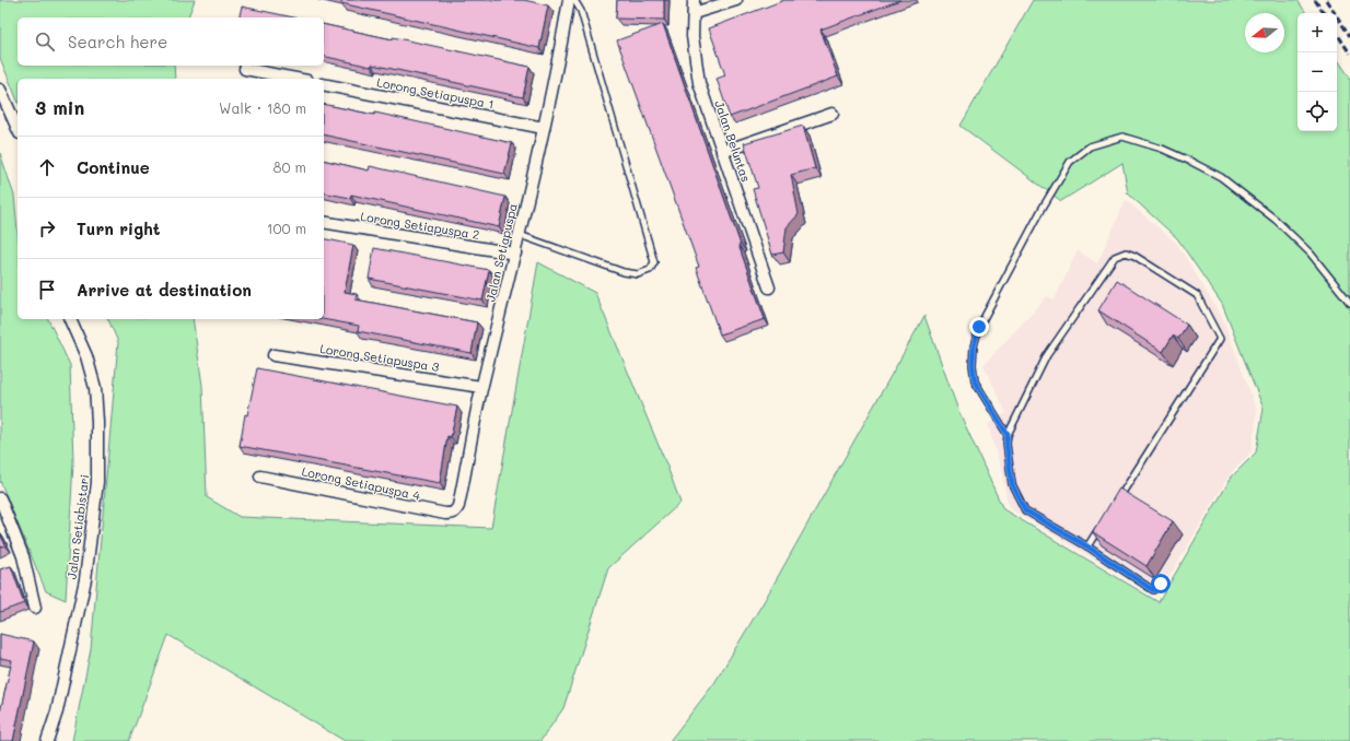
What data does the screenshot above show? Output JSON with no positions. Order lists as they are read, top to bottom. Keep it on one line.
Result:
{"streets":{"street":["Lorong Setiapuspa 1","Jalan Beluntas","Lorong Setiapuspa 2","Jalan Setiapuspa","Lorong Setiapuspa 3","Lorong Setiapuspa 4","Jalan Setiabistari"]},"crossings":[["Lorong Setiapuspa 1","Jalan Setiapuspa"],["Lorong Setiapuspa 2","Jalan Setiapuspa"],["Jalan Setiapuspa","Lorong Setiapuspa 3"],["Jalan Setiapuspa","Lorong Setiapuspa 4"]],"north":"left","page":{"map_buttons":["+","−"],"search":"Search here","heading":["3 min","Walk · 180 m"],"list":[["Continue","80 m"],["Turn right","100 m"],"Arrive at destination"]}}
